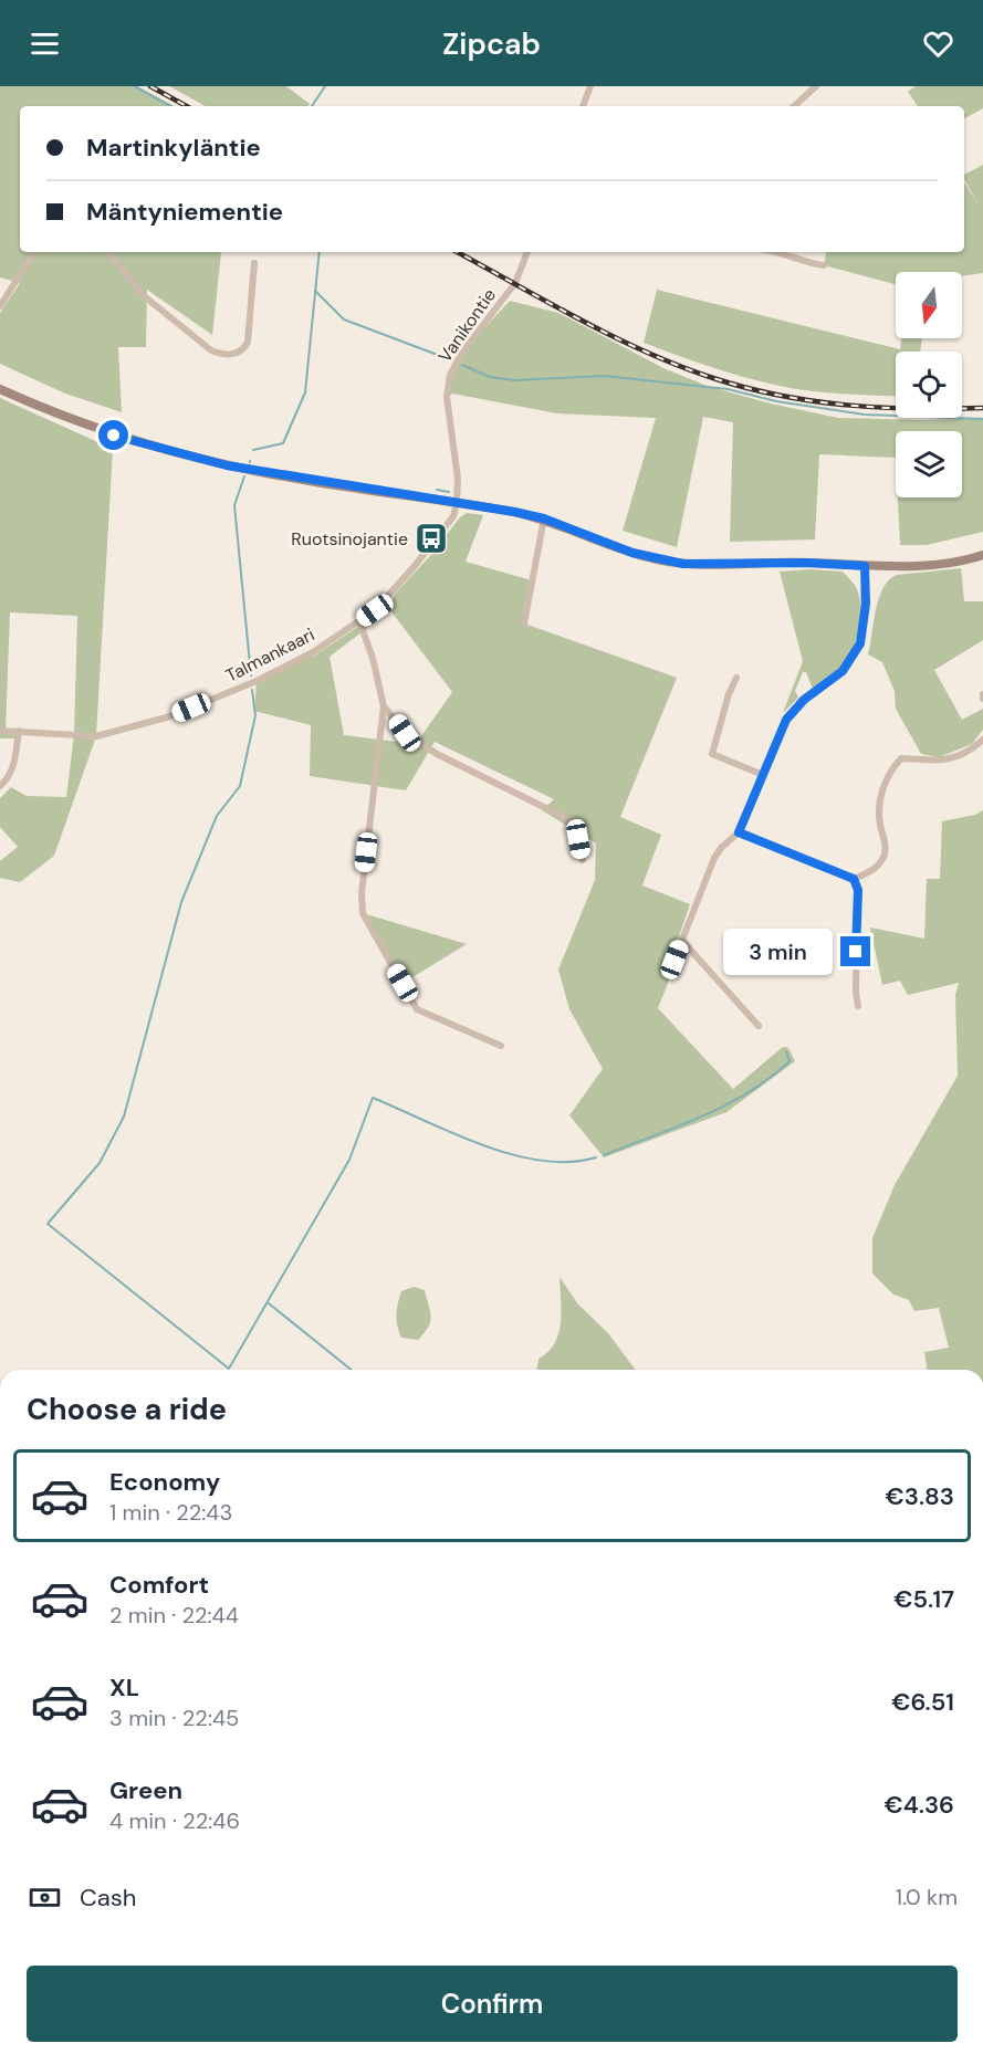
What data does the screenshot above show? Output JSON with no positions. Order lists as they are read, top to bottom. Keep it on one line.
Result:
{"streets":{"street":["Vanikontie","Talmankaari"]},"crossings":[["Vanikontie","Talmankaari"]],"places":{"bus stop":["Ruotsinojantie"]},"north":"bottom","page":{"header":"Zipcab","banner":["Martinkyläntie","Mäntyniementie"],"bubble":"3 min","heading":"Choose a ride","list":[{"name":"Economy","note":"1 min · 22:43","value":"€3.83"},{"name":"Comfort","note":"2 min · 22:44","value":"€5.17"},{"name":"XL","note":"3 min · 22:45","value":"€6.51"},{"name":"Green","note":"4 min · 22:46","value":"€4.36"}],"pay":["Cash","1.0 km"],"buttons":"Confirm"}}
